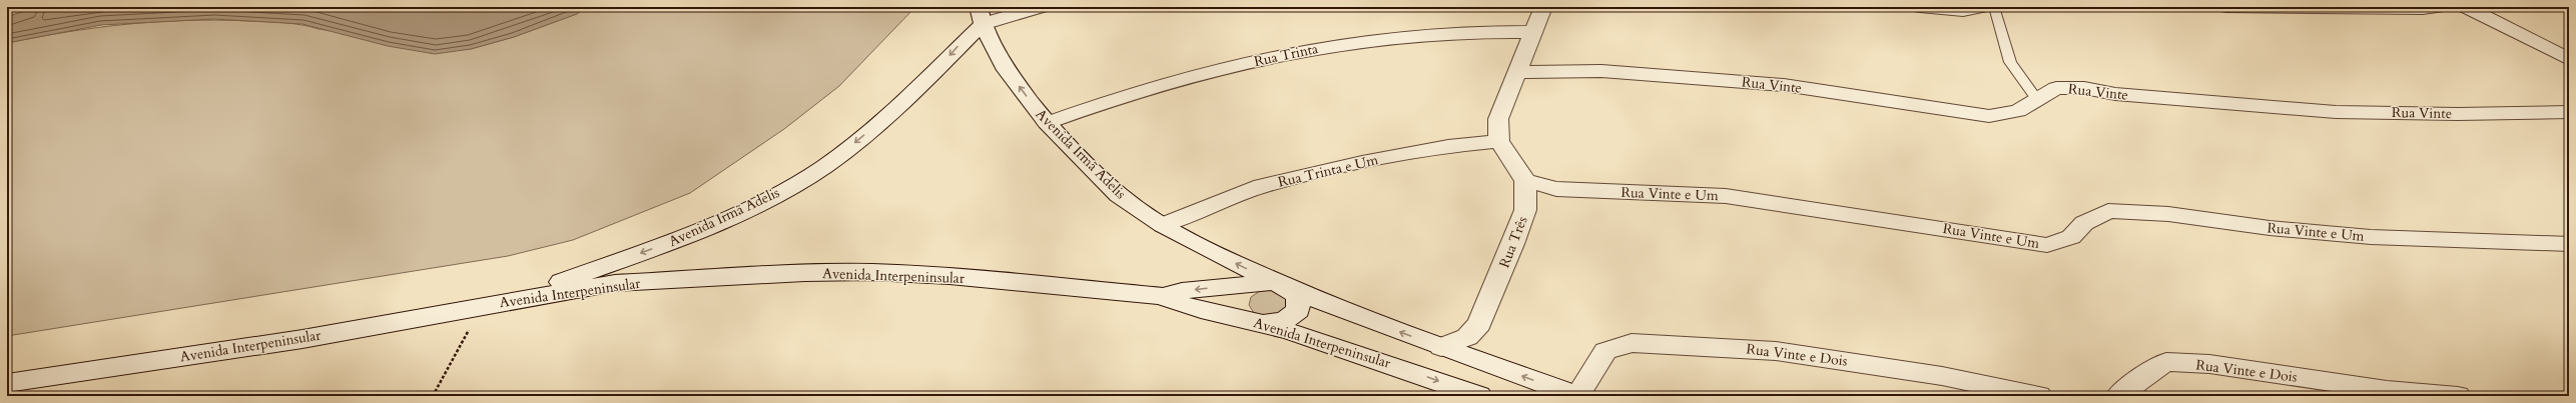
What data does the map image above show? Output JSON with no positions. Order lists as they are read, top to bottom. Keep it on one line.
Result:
{"streets":{"street":["Rua Trinta","Rua Vinte","Avenida Irmã Adelis","Rua Trinta e Um","Rua Vinte e Um","Rua Três","Avenida Interpeninsular","Rua Vinte e Dois"]},"crossings":[["Rua Trinta","Avenida Irmã Adelis"],["Avenida Irmã Adelis","Rua Trinta e Um"],["Avenida Irmã Adelis","Avenida Interpeninsular"],["Rua Vinte e Um","Rua Três"],["Rua Três","Avenida Interpeninsular"],["Avenida Interpeninsular","Rua Vinte e Dois"]],"one_way":["Avenida Irmã Adelis"]}
